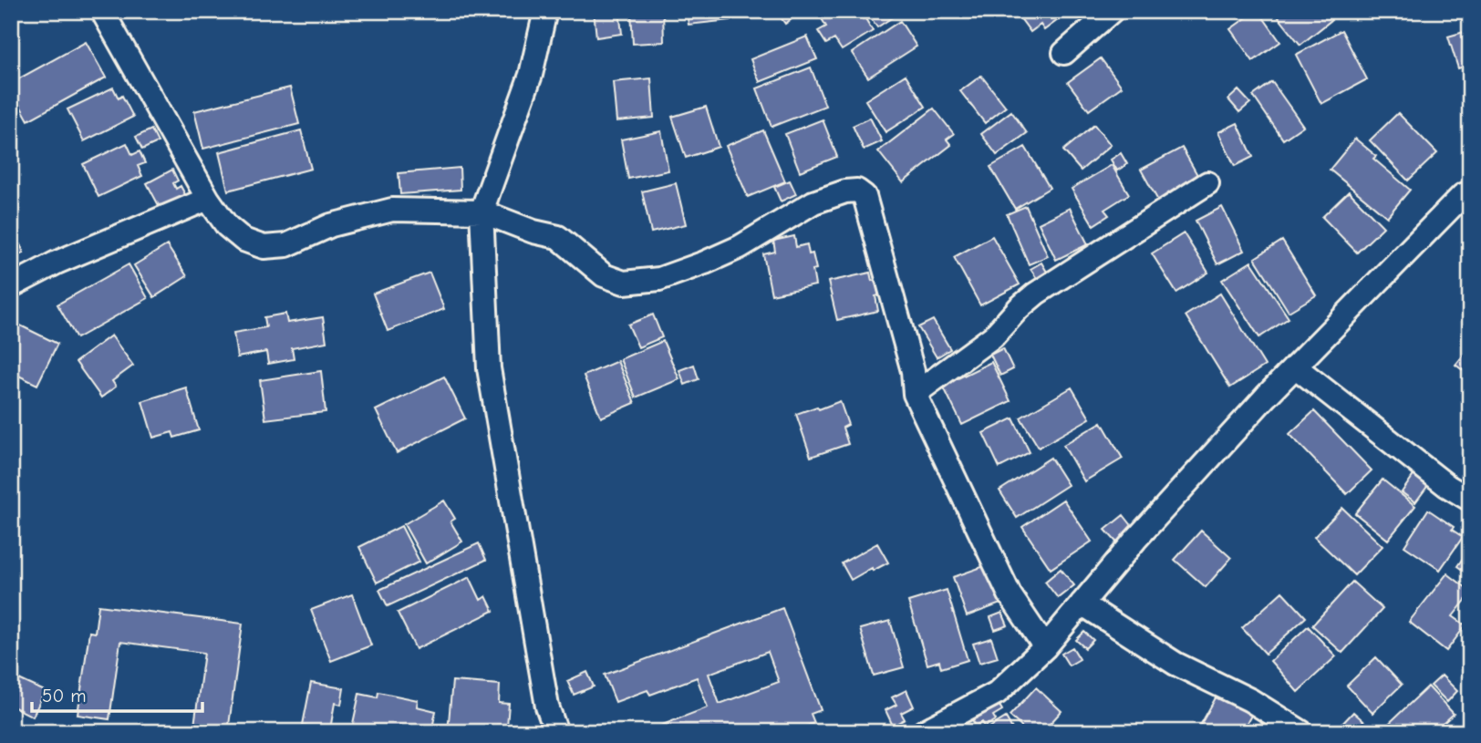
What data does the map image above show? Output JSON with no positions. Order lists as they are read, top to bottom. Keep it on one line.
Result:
{"scale_bar":"50 m"}
